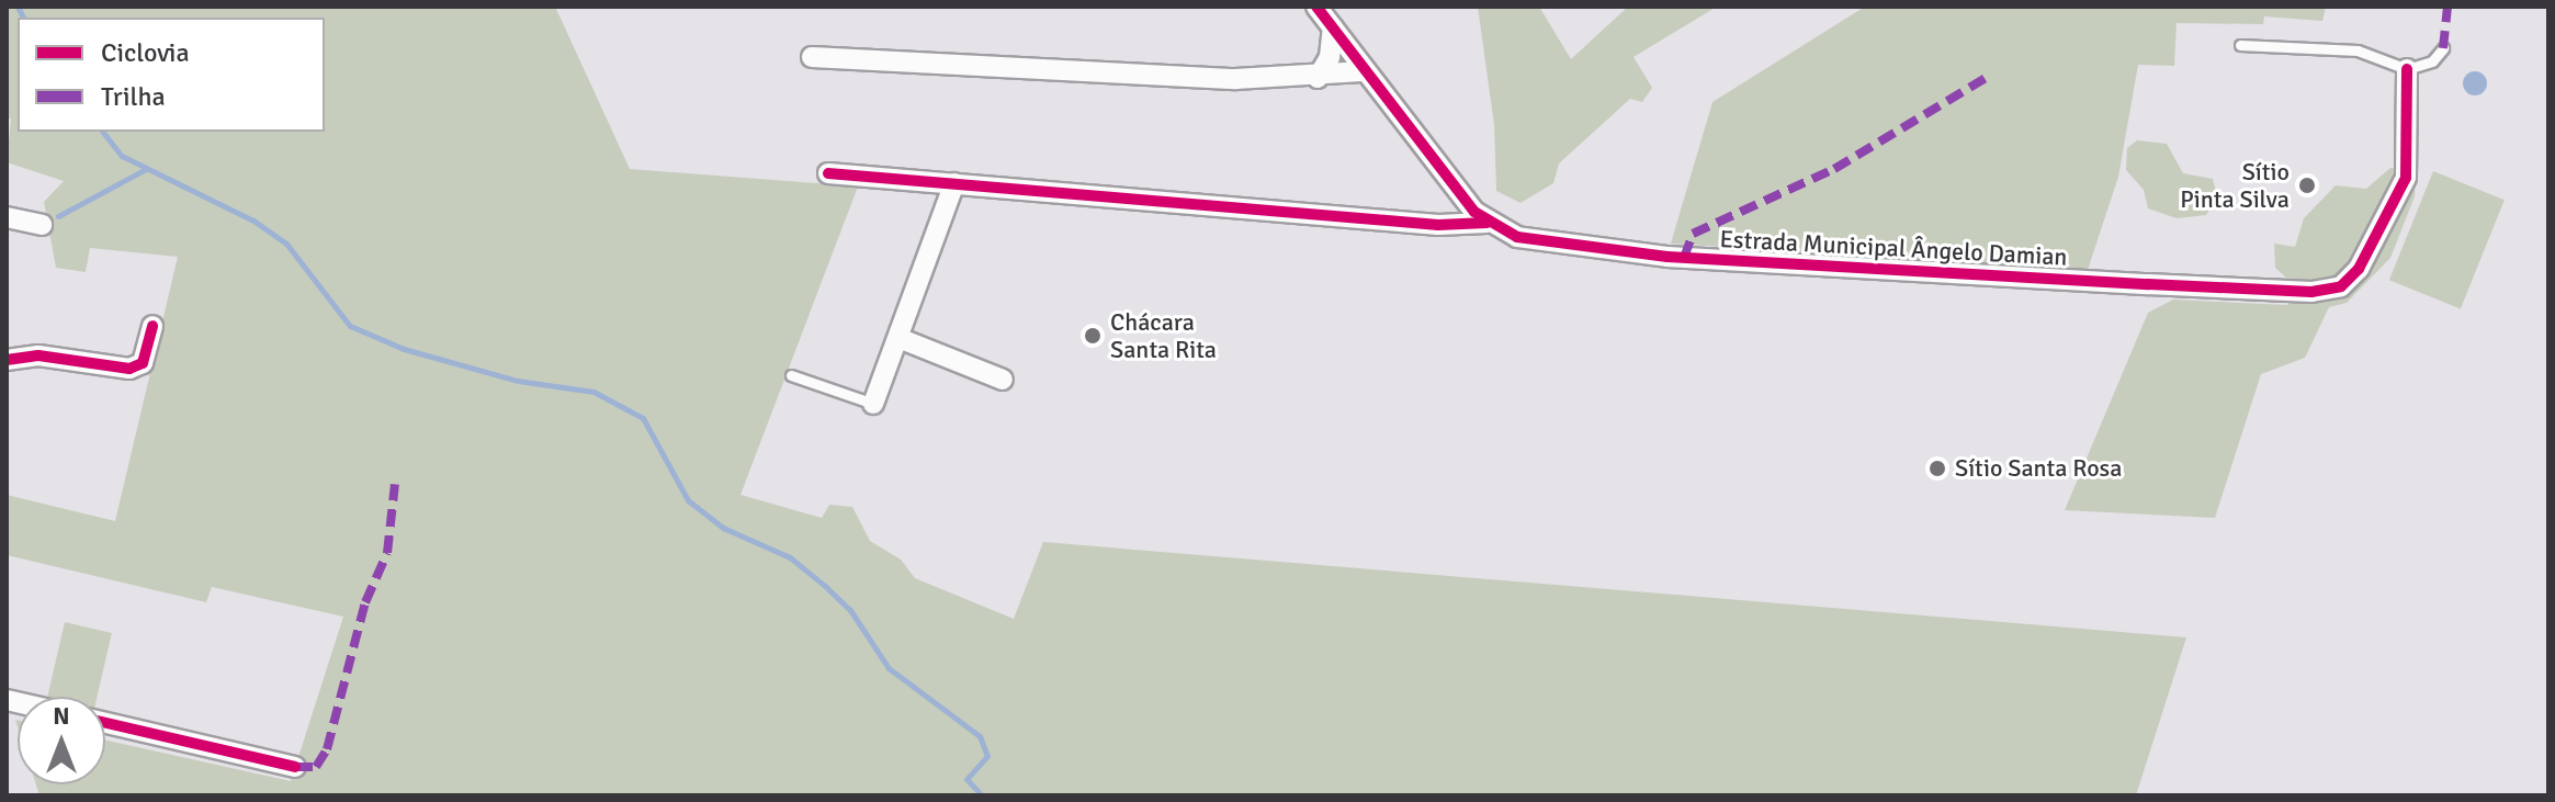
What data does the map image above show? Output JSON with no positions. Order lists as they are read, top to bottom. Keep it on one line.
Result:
{"streets":{"street":["Estrada Municipal Ângelo Damian"]},"places":["Sítio Pinta Silva","Chácara Santa Rita","Sítio Santa Rosa"],"legend":["Ciclovia","Trilha"],"north":"top"}
